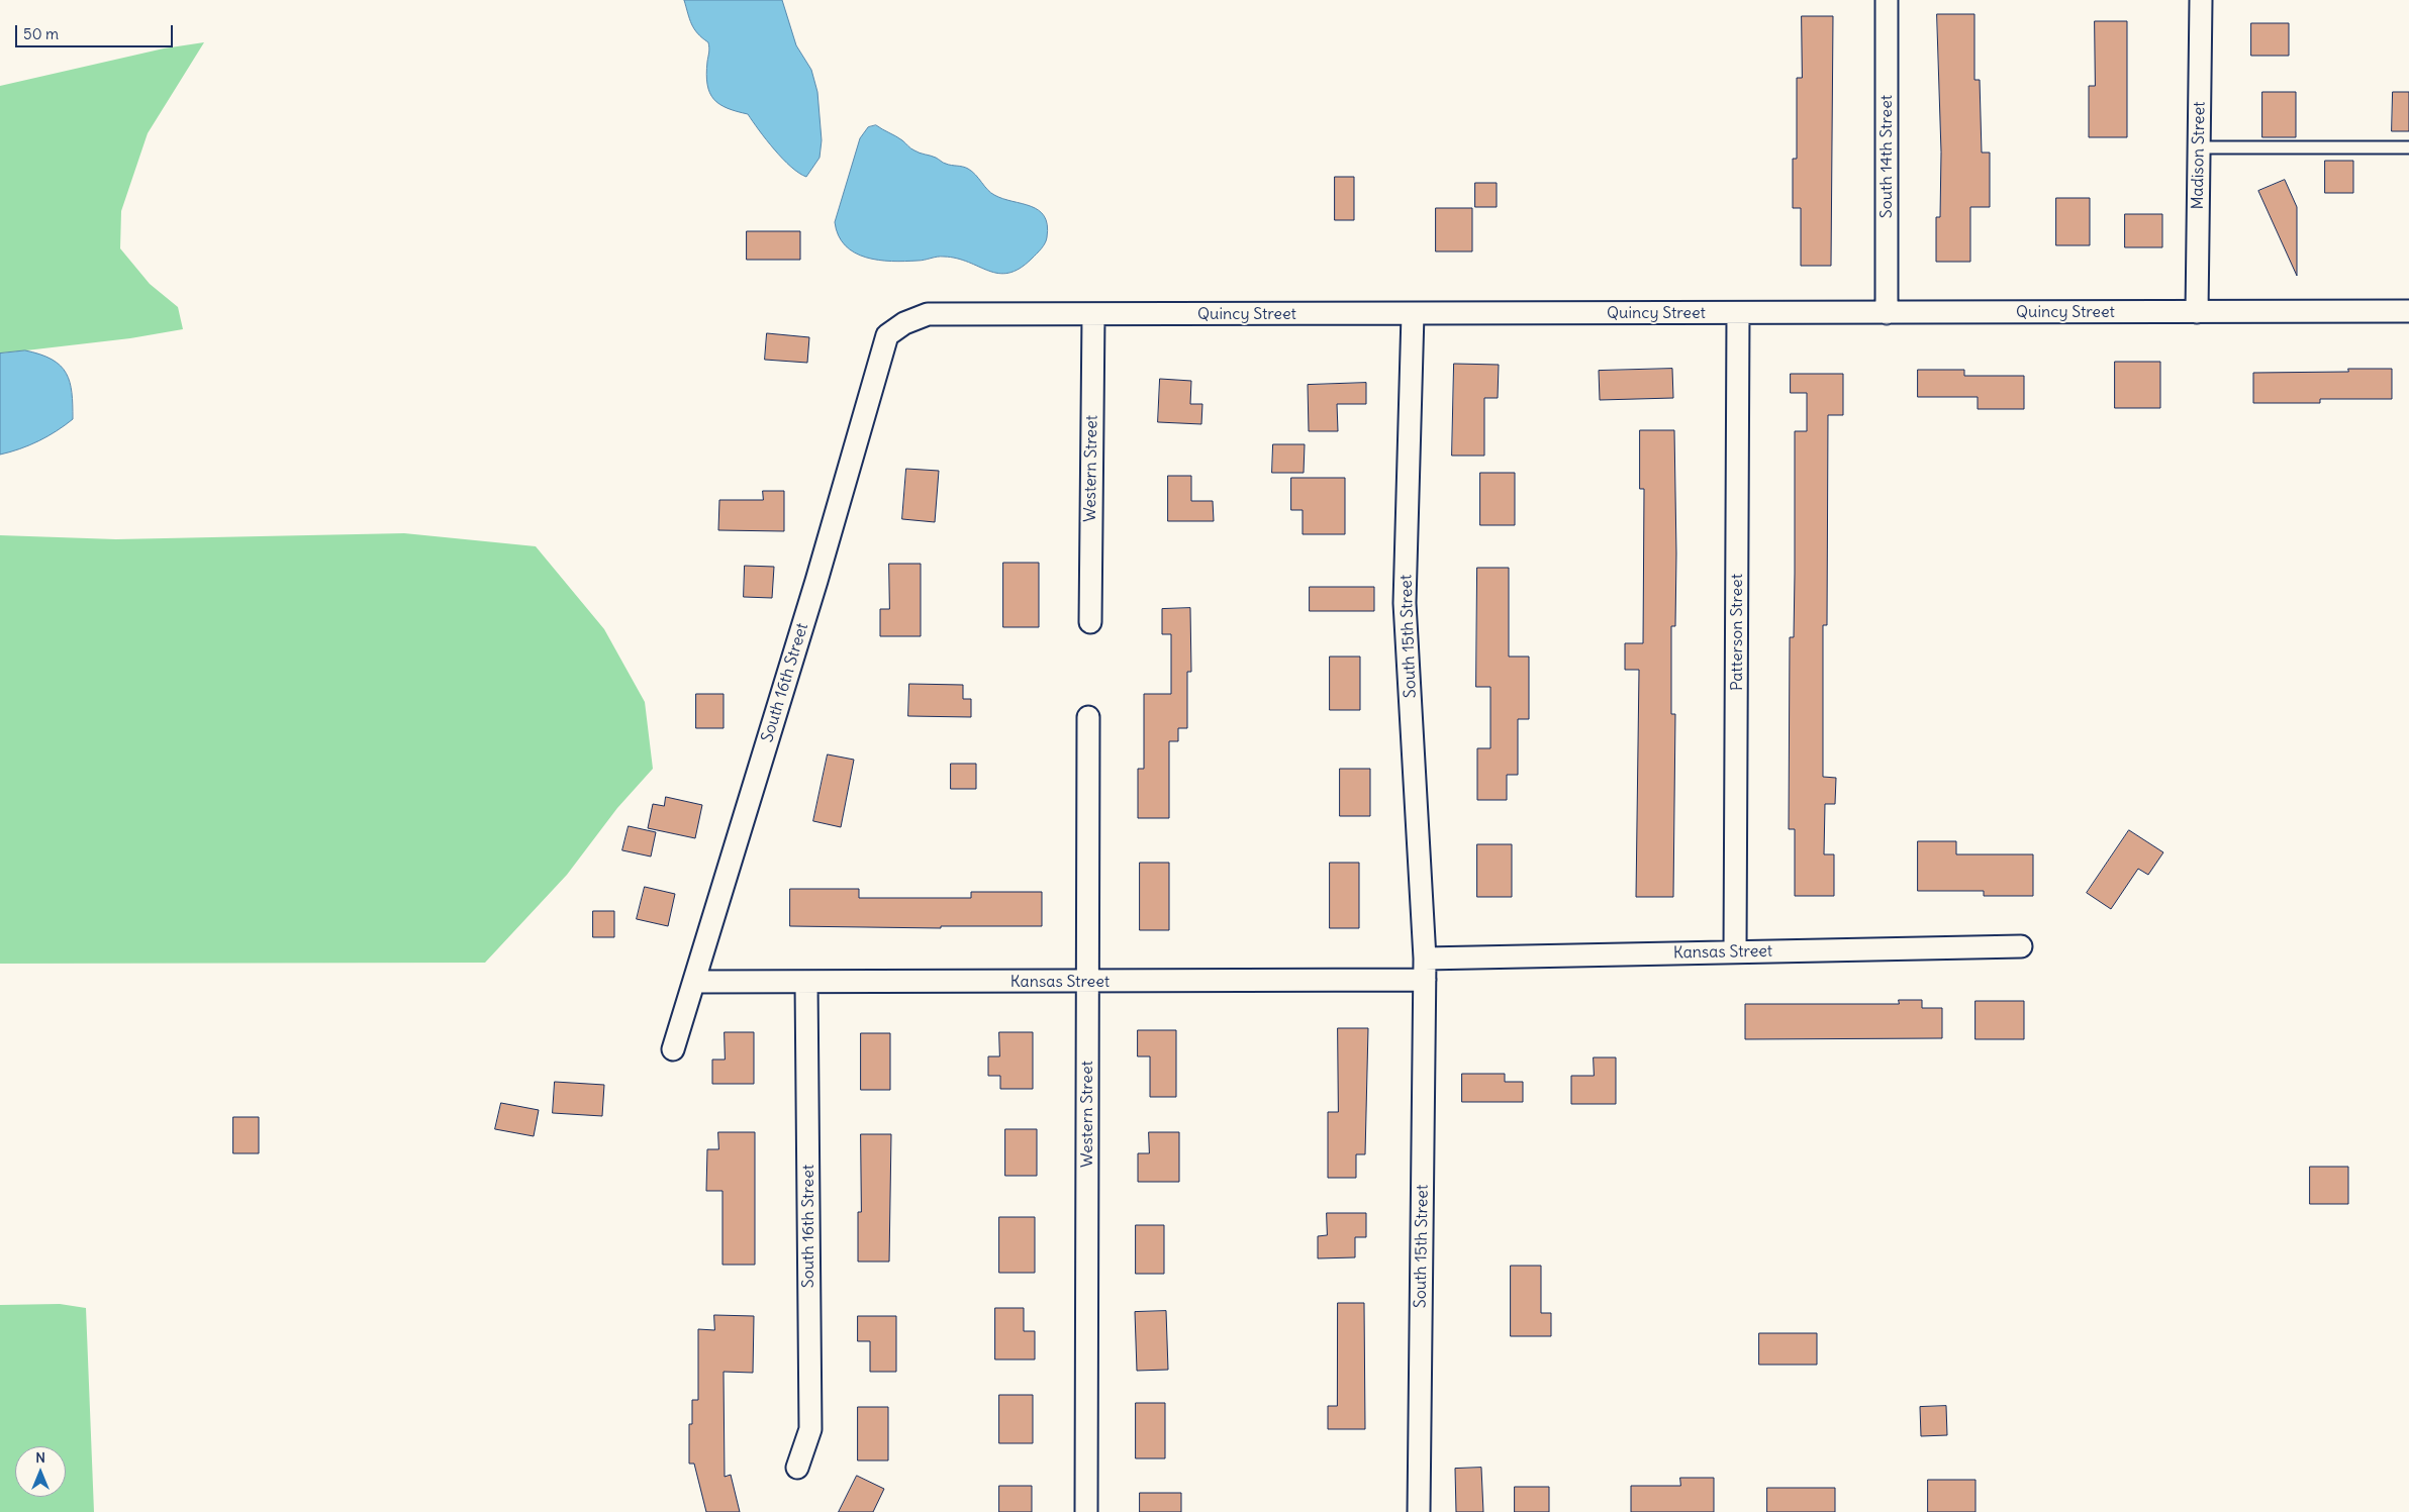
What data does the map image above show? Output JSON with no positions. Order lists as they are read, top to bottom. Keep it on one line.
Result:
{"streets":{"street":["Madison Street","South 14th Street","Quincy Street","Western Street","Patterson Street","South 15th Street","South 16th Street","Kansas Street"]},"crossings":[["Madison Street","Quincy Street"],["South 14th Street","Quincy Street"],["Quincy Street","Western Street"],["Quincy Street","Patterson Street"],["Quincy Street","South 15th Street"],["Quincy Street","South 16th Street"],["Western Street","Kansas Street"],["Patterson Street","Kansas Street"],["South 15th Street","Kansas Street"],["South 16th Street","Kansas Street"]],"scale_bar":"50 m","north":"top"}
